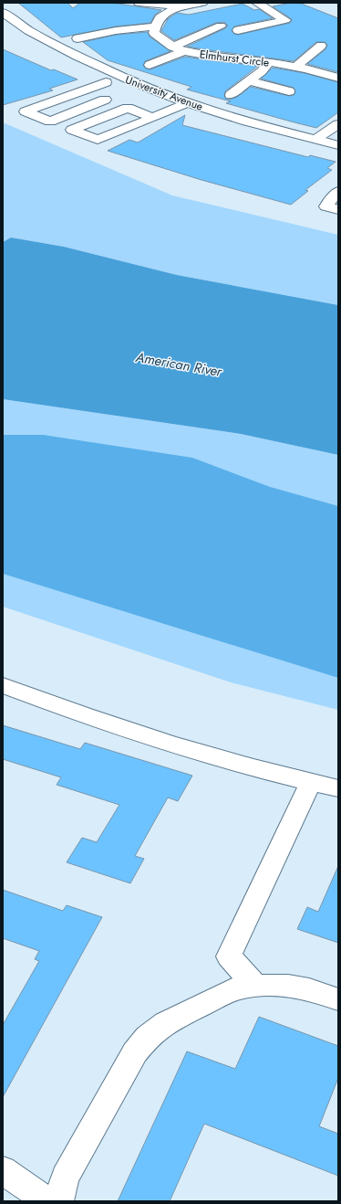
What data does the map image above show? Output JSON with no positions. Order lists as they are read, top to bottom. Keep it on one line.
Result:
{"streets":{"street":["Elmhurst Circle","University Avenue"]},"water":["American River"]}
